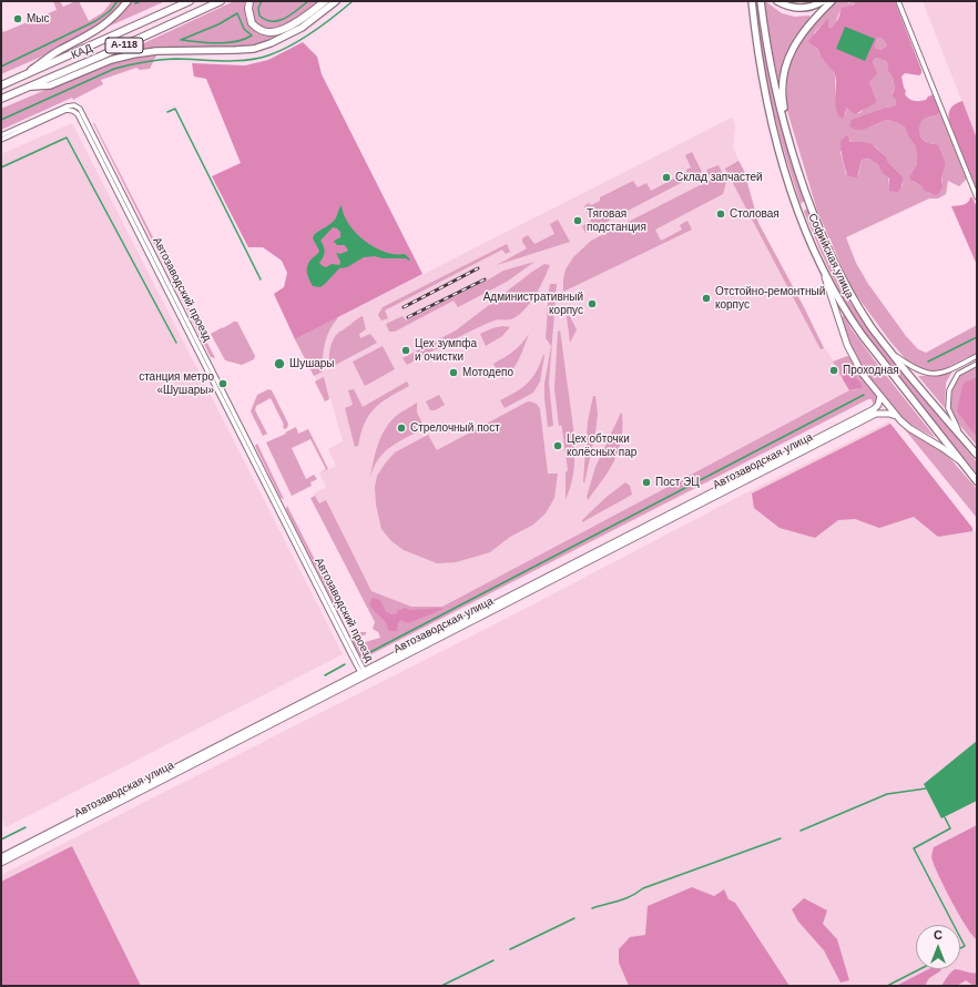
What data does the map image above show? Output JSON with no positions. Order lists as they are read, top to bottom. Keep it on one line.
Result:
{"streets":{"highway":["А-118","КАД"],"main road":["Софийская улица"],"street":["Автозаводский проезд","Автозаводская улица"]},"crossings":[["Автозаводский проезд","Автозаводская улица"]],"places":["Мыс","Склад запчастей","Столовая","Тяговая подстанция","Отстойно-ремонтный корпус","Административный корпус","Цех зумпфа и очистки","Шушары","Проходная","Мотодепо","станция метро «Шушары»","Стрелочный пост","Цех обточки колёсных пар","Пост ЭЦ"],"north":"top"}
